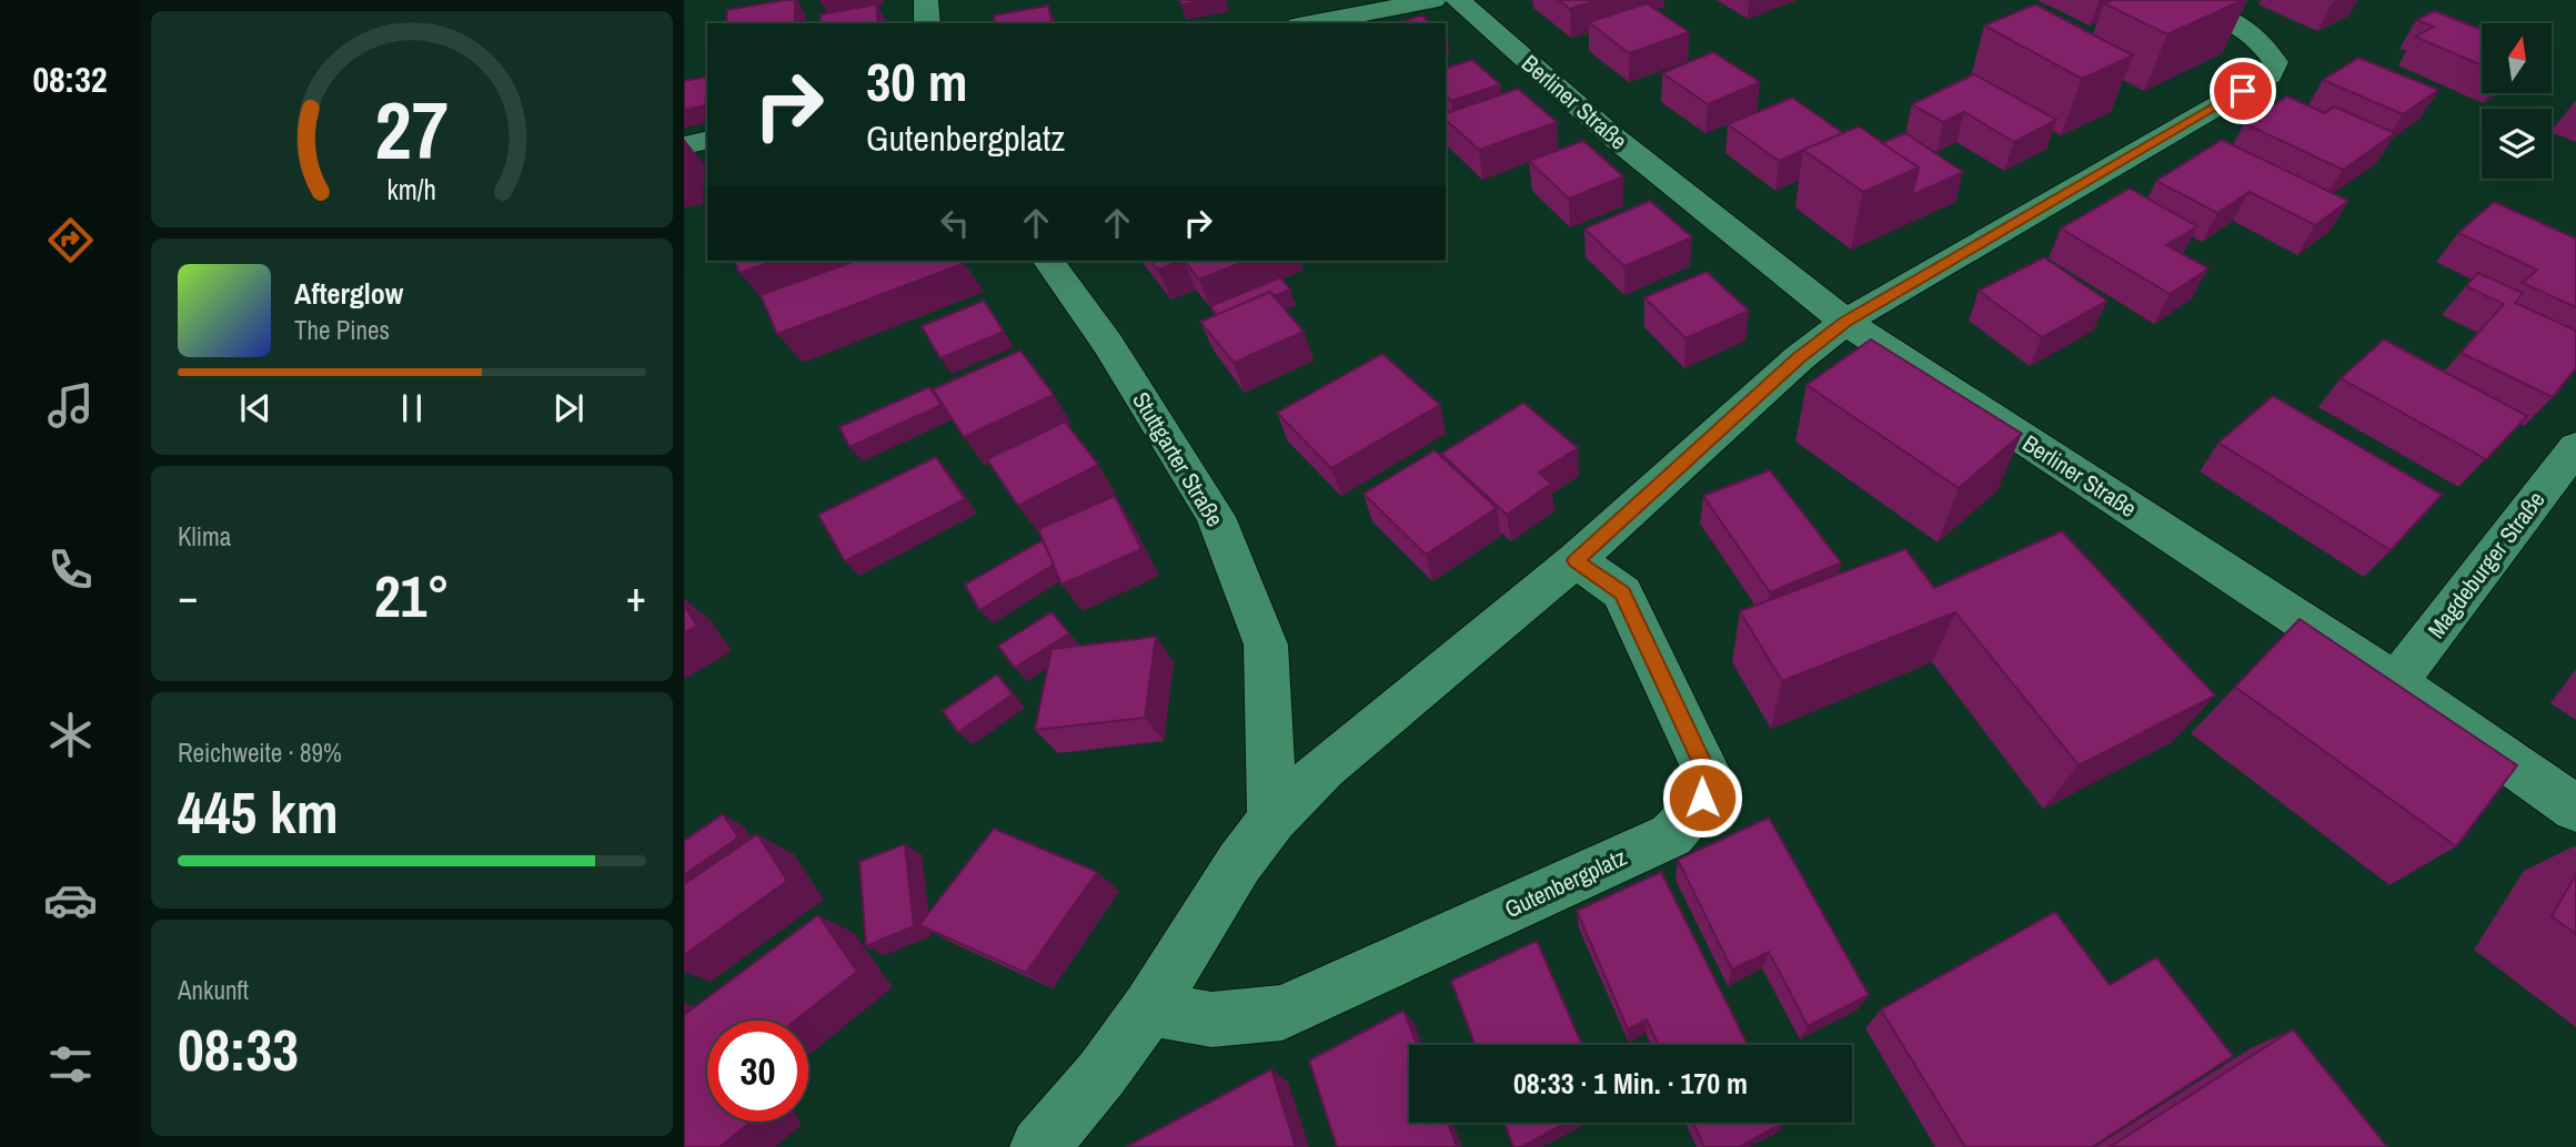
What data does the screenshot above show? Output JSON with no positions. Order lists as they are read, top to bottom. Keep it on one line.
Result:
{"streets":{"street":["Berliner Straße","Stuttgarter Straße","Magdeburger Straße","Gutenbergplatz"]},"crossings":[["Berliner Straße","Magdeburger Straße"]],"north":"top","page":{"tabs":"08:32","turn":["30 m","Gutenbergplatz"],"song":["Afterglow","The Pines"],"tile":["Klima",["Reichweite · 89%","445 km"],["Ankunft","08:33"]],"heat":["−","21°","+"],"limit":"30","trip":"08:33 · 1 Min. · 170 m","gauge":["27","km/h"]}}
